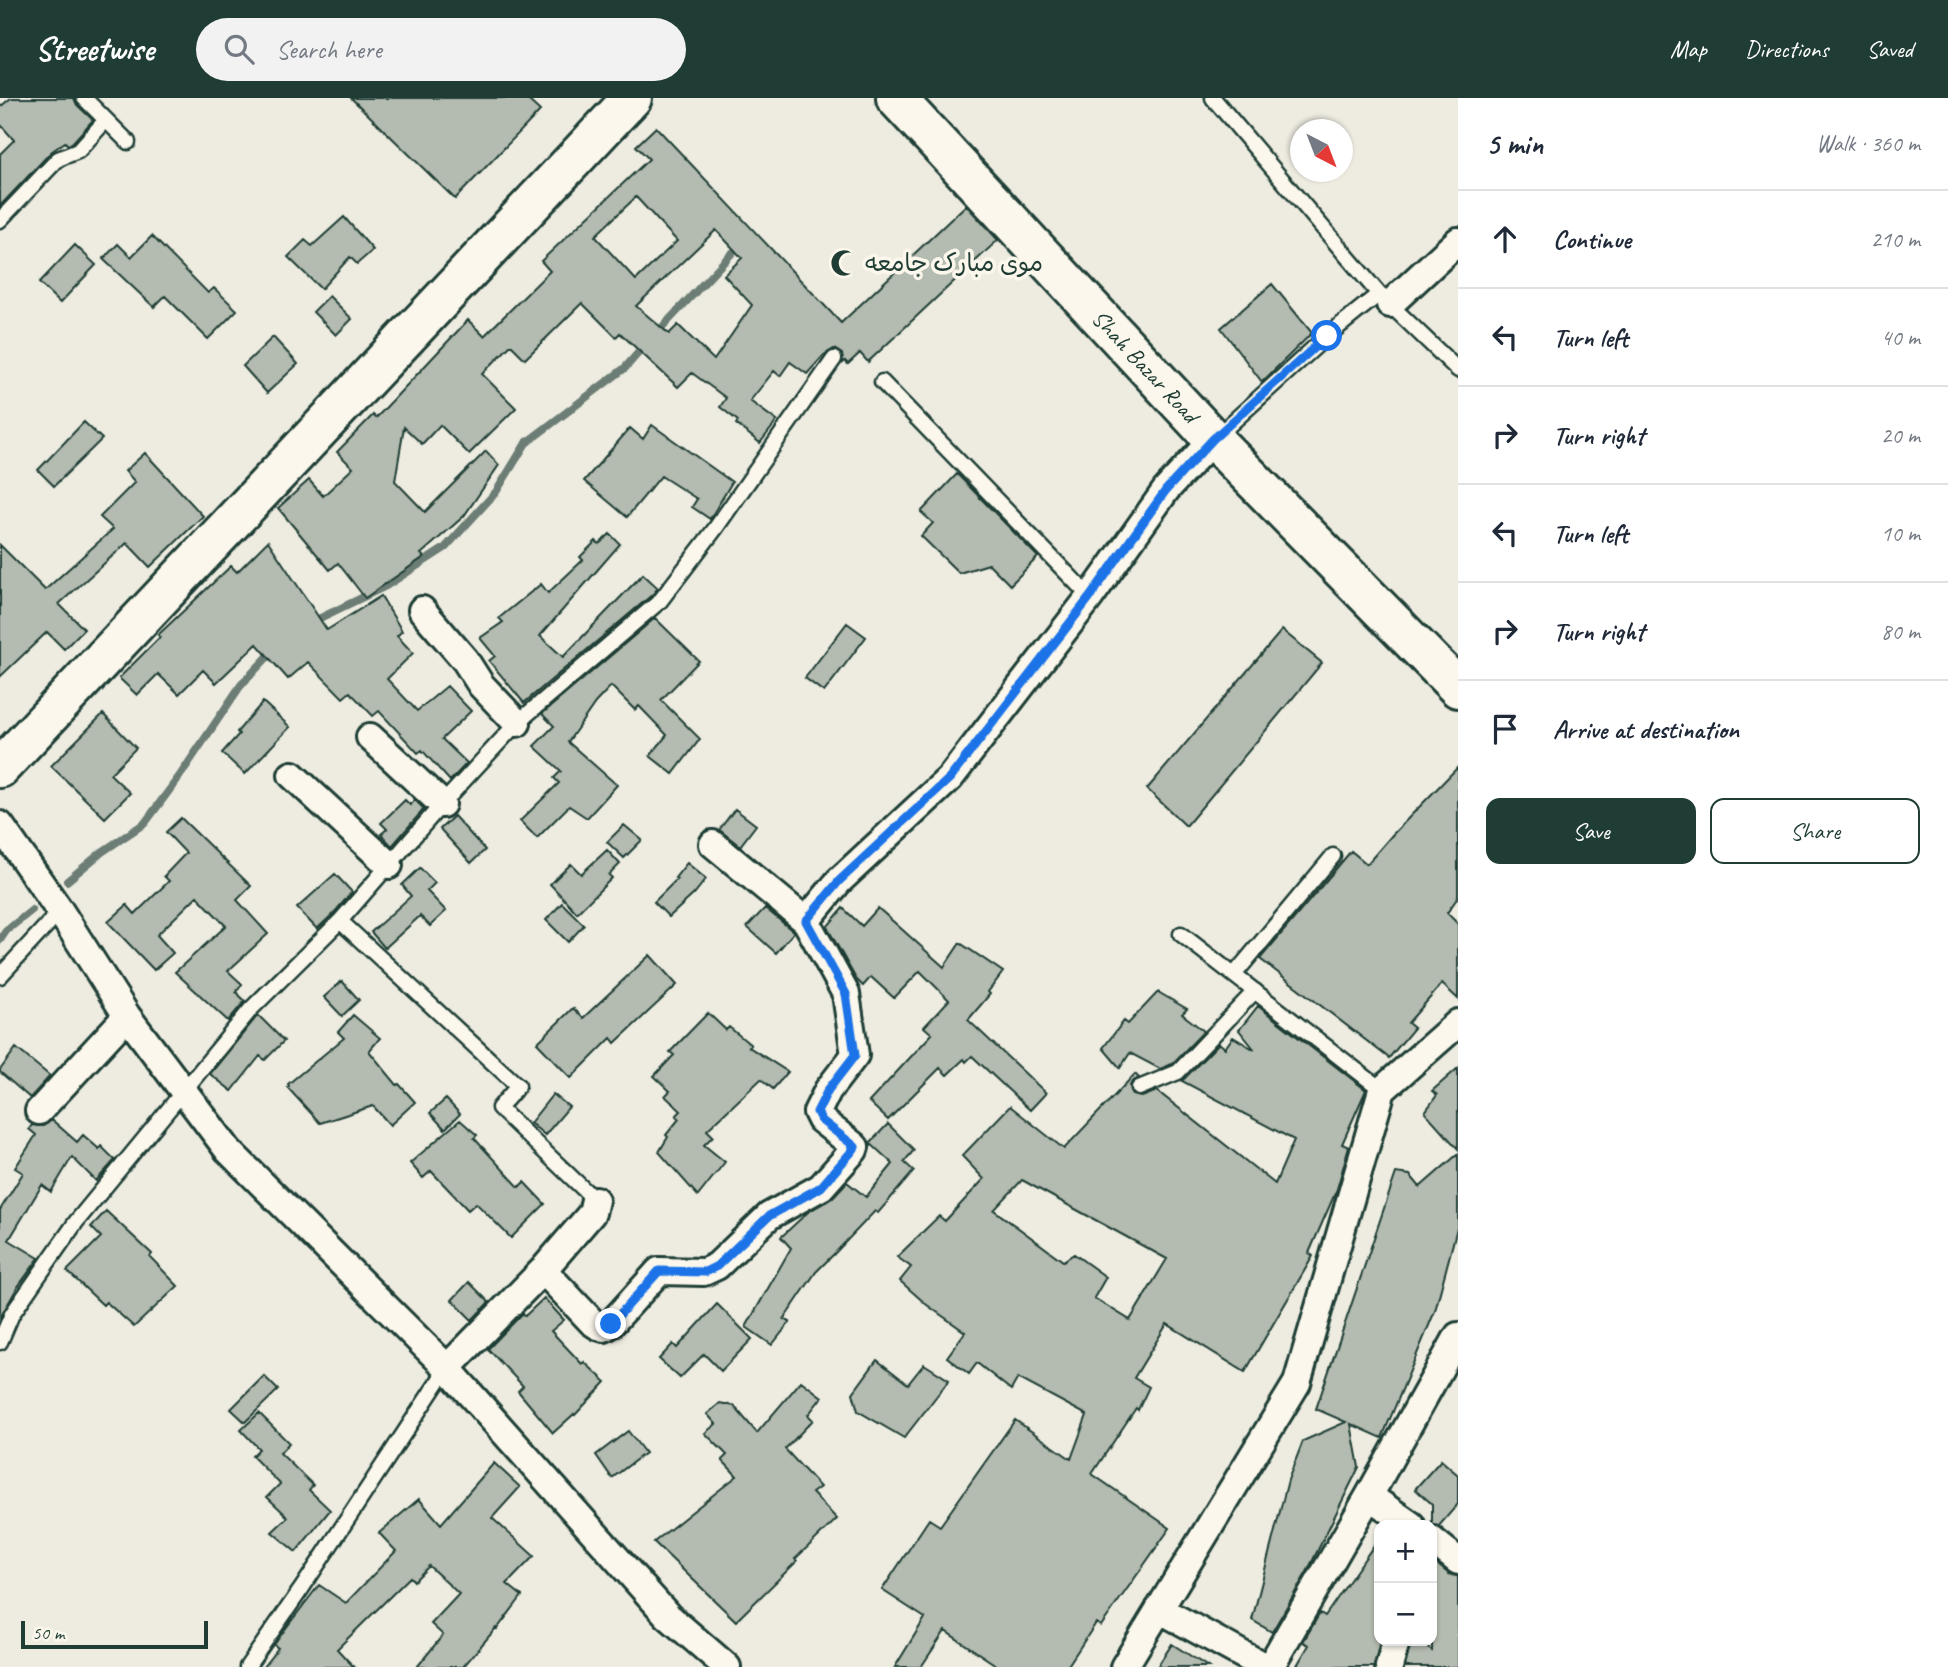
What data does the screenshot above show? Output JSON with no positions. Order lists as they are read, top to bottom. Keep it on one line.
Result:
{"streets":{"main road":["Shah Bazar Road"]},"places":{"mosque":["موی مبارک جامعه"]},"scale_bar":"50 m","north":"bottom right","page":{"header":"Streetwise","search":"Search here","nav":["Map","Directions","Saved"],"heading":["5 min","Walk · 360 m"],"list":[["Continue","210 m"],["Turn left","40 m"],["Turn right","20 m"],["Turn left","10 m"],["Turn right","80 m"],"Arrive at destination"],"buttons":["Save","Share"],"map_buttons":["+","−"],"scale":"50 m"}}
